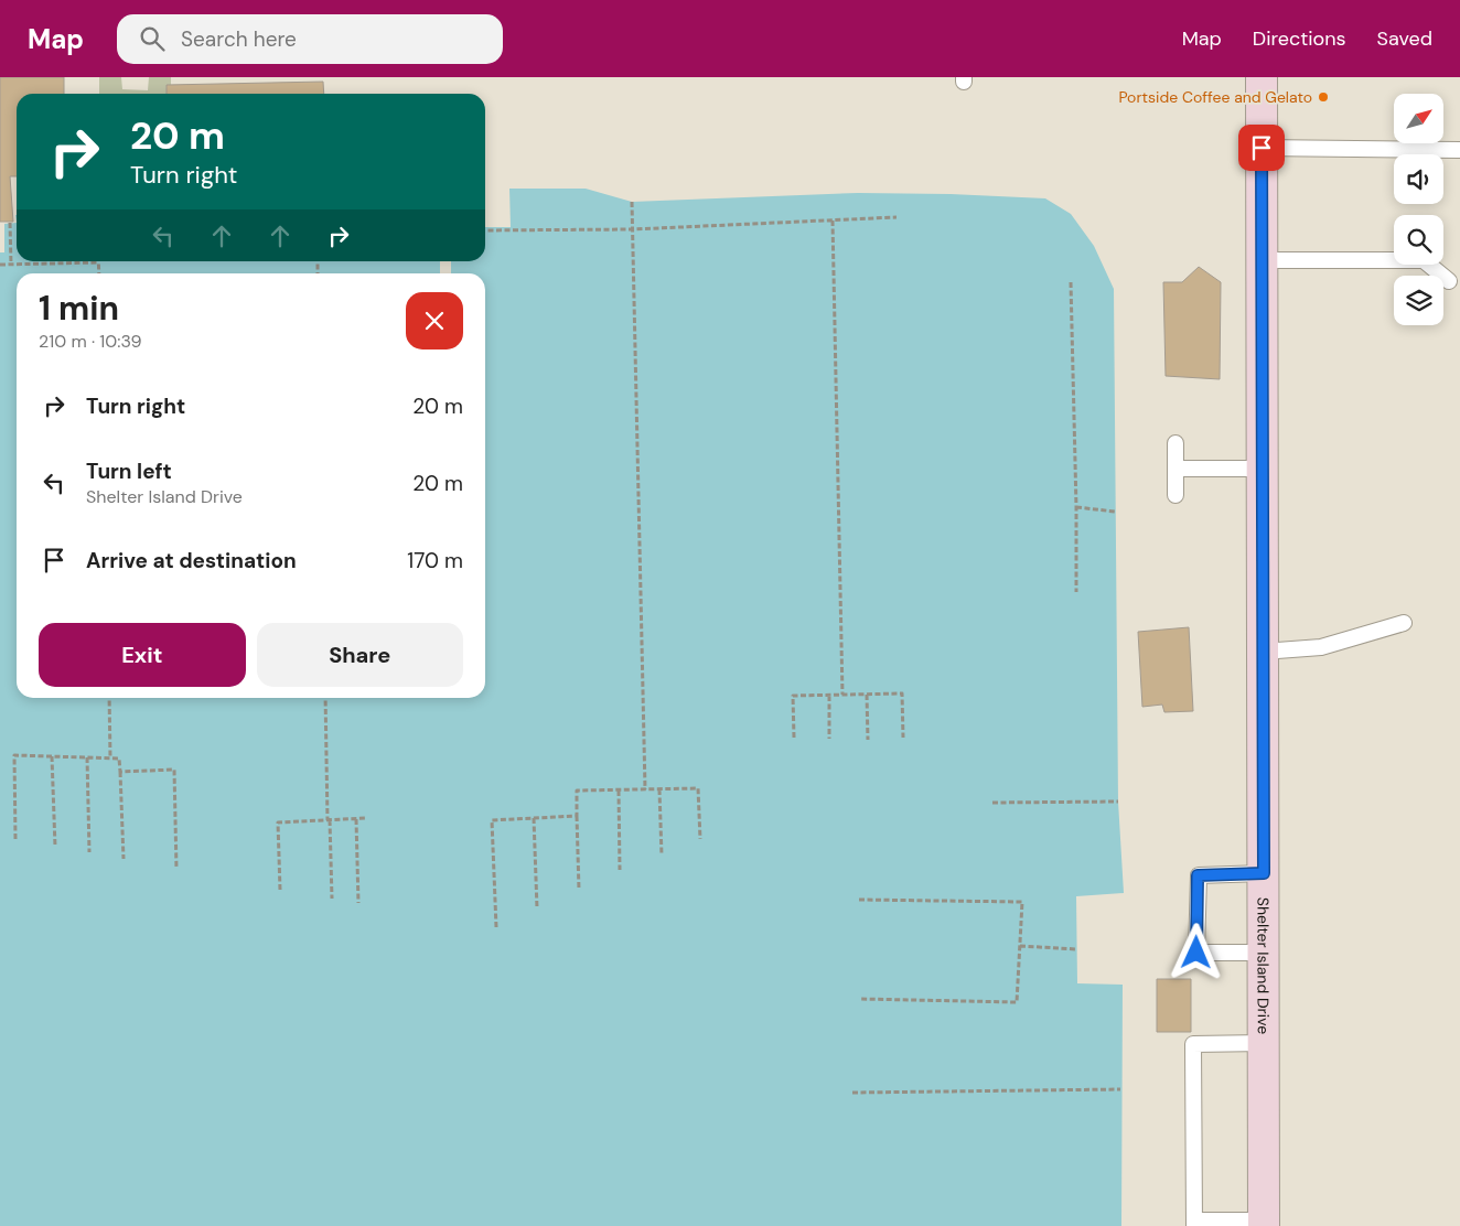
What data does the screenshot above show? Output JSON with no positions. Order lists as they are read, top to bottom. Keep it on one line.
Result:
{"streets":{"main road":["Shelter Island Drive"]},"places":["Portside Coffee and Gelato"],"north":"top right","page":{"header":"Map","search":"Search here","nav":["Map","Directions","Saved"],"turn":["20 m","Turn right"],"heading":["1 min","210 m · 10:39"],"list":[{"name":"Turn right","value":"20 m"},{"name":"Turn left","note":"Shelter Island Drive","value":"20 m"},{"name":"Arrive at destination","value":"170 m"}],"buttons":["Exit","Share"]}}
